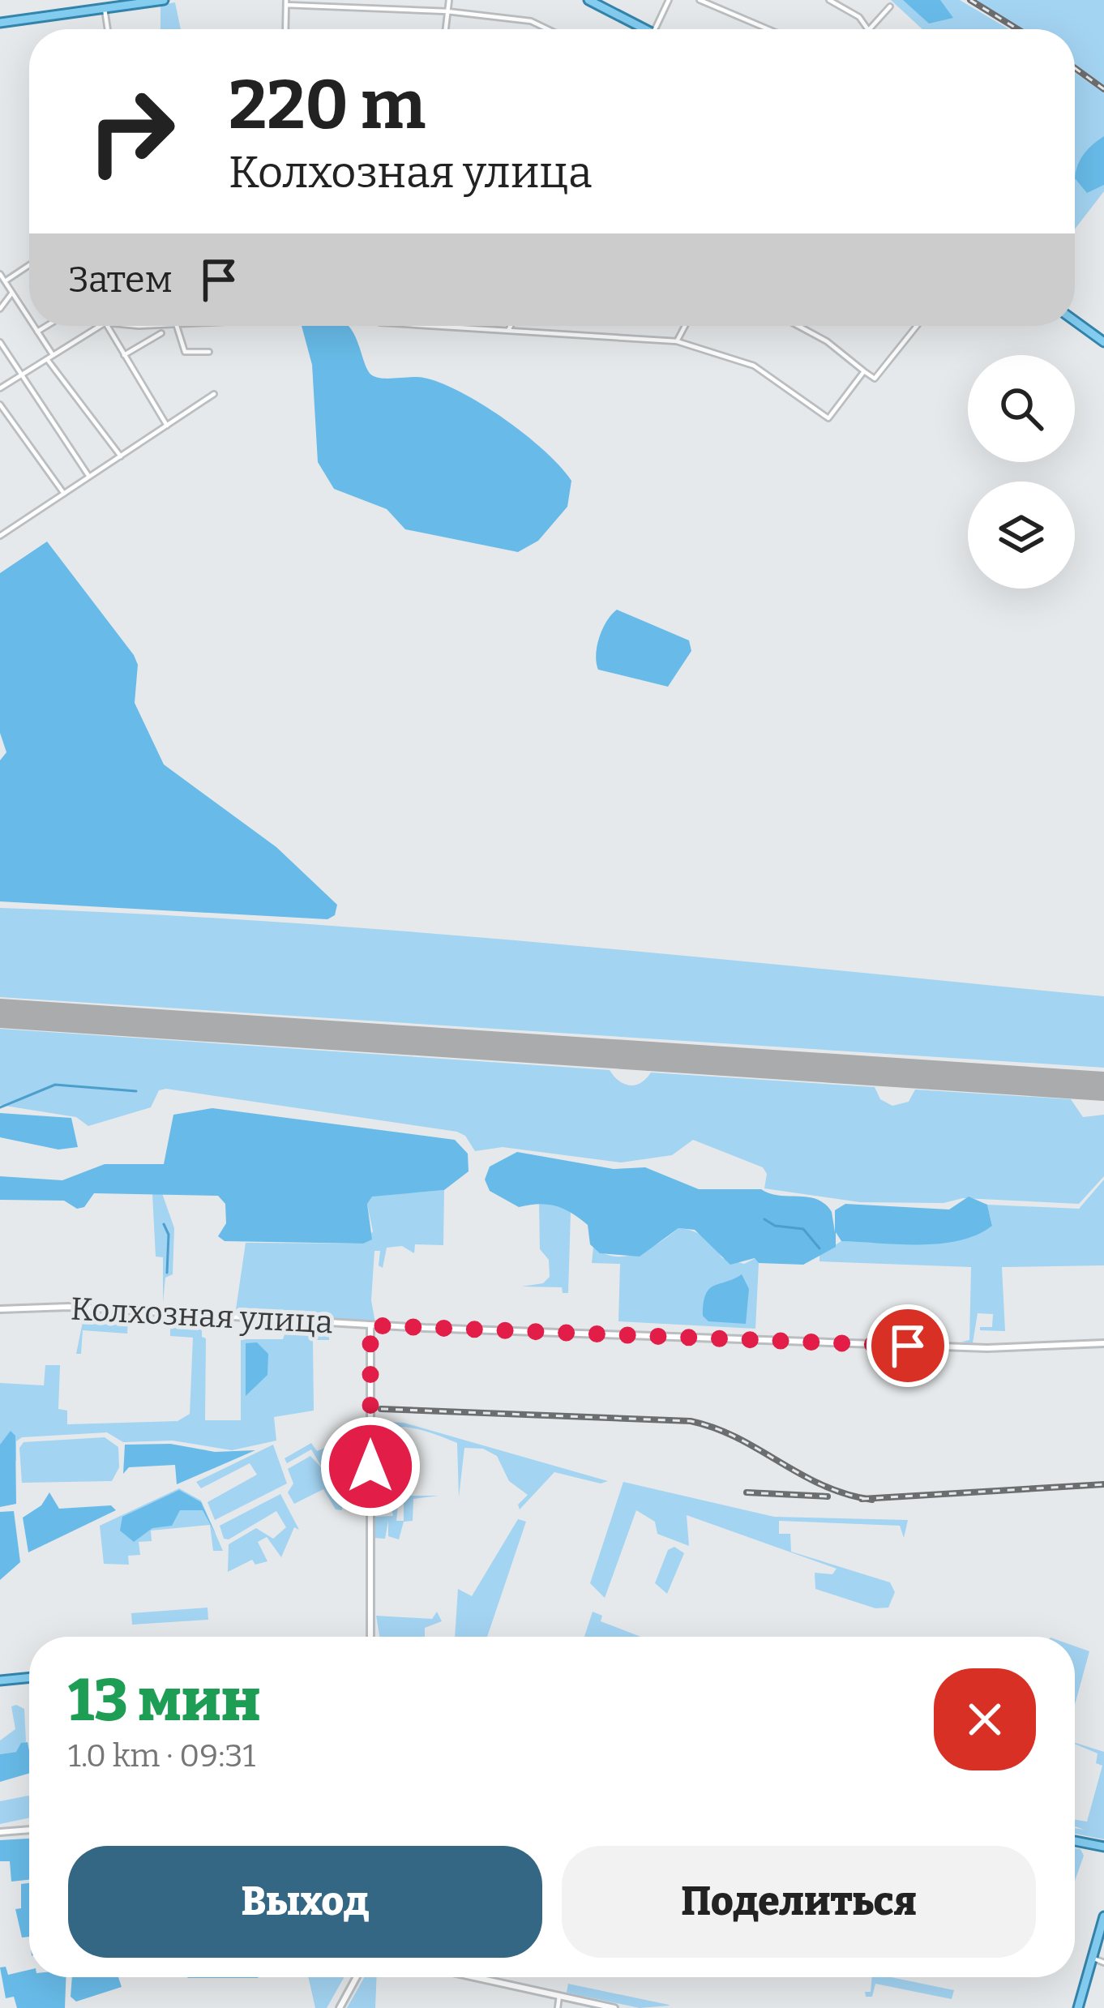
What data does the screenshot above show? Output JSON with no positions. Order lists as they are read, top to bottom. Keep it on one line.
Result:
{"streets":{"street":["Колхозная улица"]},"page":{"turn":["220 m","Колхозная улица"],"then":"Затем","heading":["13 мин","1.0 km · 09:31"],"buttons":["Выход","Поделиться"]}}
